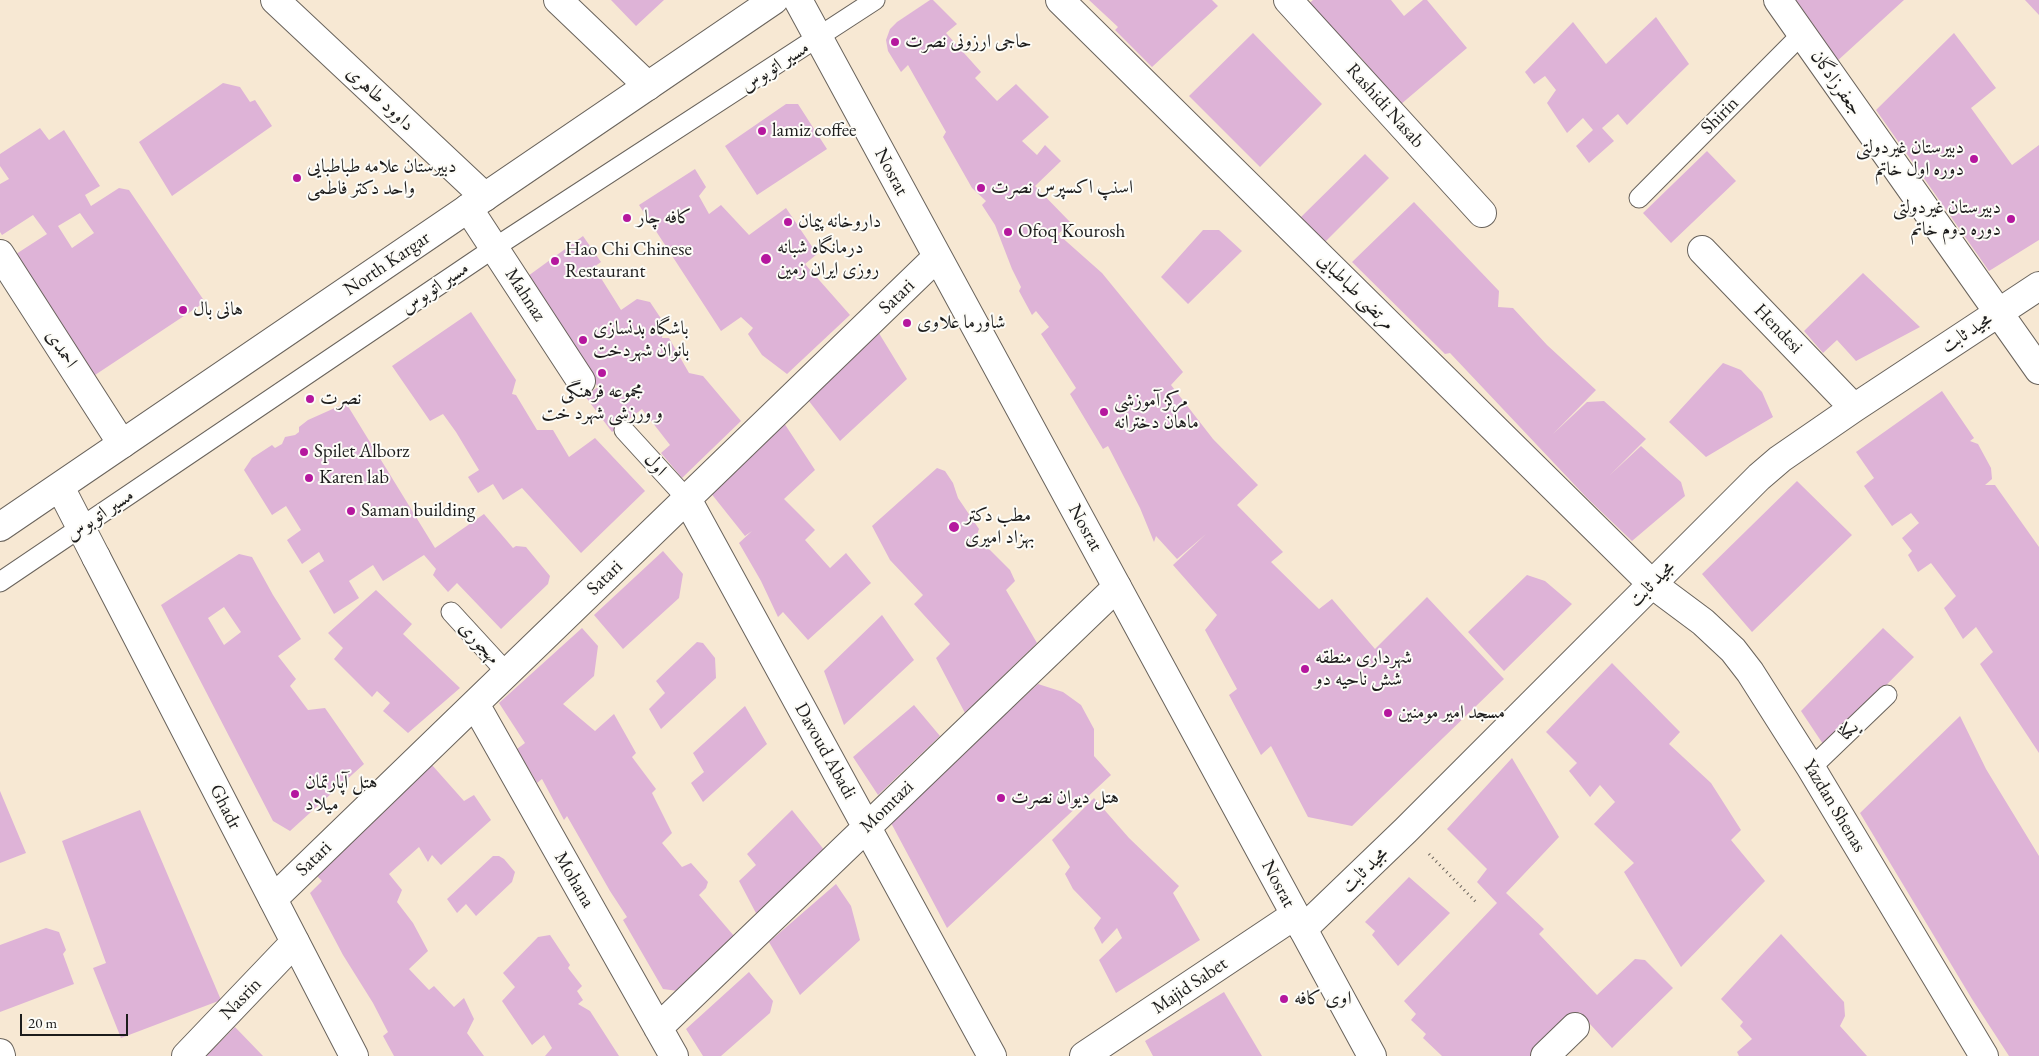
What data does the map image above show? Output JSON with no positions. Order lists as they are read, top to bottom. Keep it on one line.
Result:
{"streets":{"street":["جعفرزادگان","داوود طاهری","Rashidi Nasab","Nosrat","North Kargar","مرتضی طباطبایی","Mahnaz","Satari","Hendesi","مجید ثابت","احمدی","Davoud Abadi","Yazdan Shenas","Ghadr","Momtazi","Mohana","Majid Sabet","Nasrin"],"lane":["مسیر اتوبوس","Shirin","اول","مهجوری","یکتا"]},"crossings":[["مسیر اتوبوس","Nosrat"],["مسیر اتوبوس","Mahnaz"],["مسیر اتوبوس","Ghadr"],["جعفرزادگان","Shirin"],["جعفرزادگان","مجید ثابت"],["داوود طاهری","North Kargar"],["داوود طاهری","Mahnaz"],["Nosrat","Satari"],["Nosrat","مجید ثابت"],["Nosrat","Momtazi"],["Nosrat","Majid Sabet"],["North Kargar","Mahnaz"],["North Kargar","احمدی"],["North Kargar","Ghadr"],["مرتضی طباطبایی","مجید ثابت"],["مرتضی طباطبایی","Yazdan Shenas"],["Satari","اول"],["Satari","مهجوری"],["Satari","Davoud Abadi"],["Satari","Ghadr"],["Satari","Mohana"],["Hendesi","مجید ثابت"],["مجید ثابت","Yazdan Shenas"],["مجید ثابت","Majid Sabet"],["اول","Davoud Abadi"],["یکتا","Yazdan Shenas"],["Davoud Abadi","Momtazi"],["Ghadr","Nasrin"],["Momtazi","Mohana"]],"places":["حاجی ارزونی نصرت","lamiz coffee","دبیرستان غیردولتی دوره اول خاتم","دبیرستان علامه طباطبایی واحد دکتر فاطمی","اسنپ اکسپرس نصرت","کافه چار","دبیرستان غیردولتی دوره دوم خاتم","داروخانه پیمان","Ofoq Kourosh","درمانگاه شبانه روزی ایران زمین","Hao Chi Chinese Restaurant","هانی بال","شاورما علاوی","باشگاه بدنسازی بانوان شهردخت","مجموعه فرهنگی و ورزشی شهرد خت","نصرت","مرکز آموزشی ماهان دخترانه","Spilet Alborz","Karen lab","Saman building","مطب دکتر بهزاد امیری","شهرداری منطقه شش ناحیه دو","مسجد امیر مومنین","هتل آپارتمان میلاد","هتل دیوان نصرت","اوی کافه"],"scale_bar":"20 m"}
